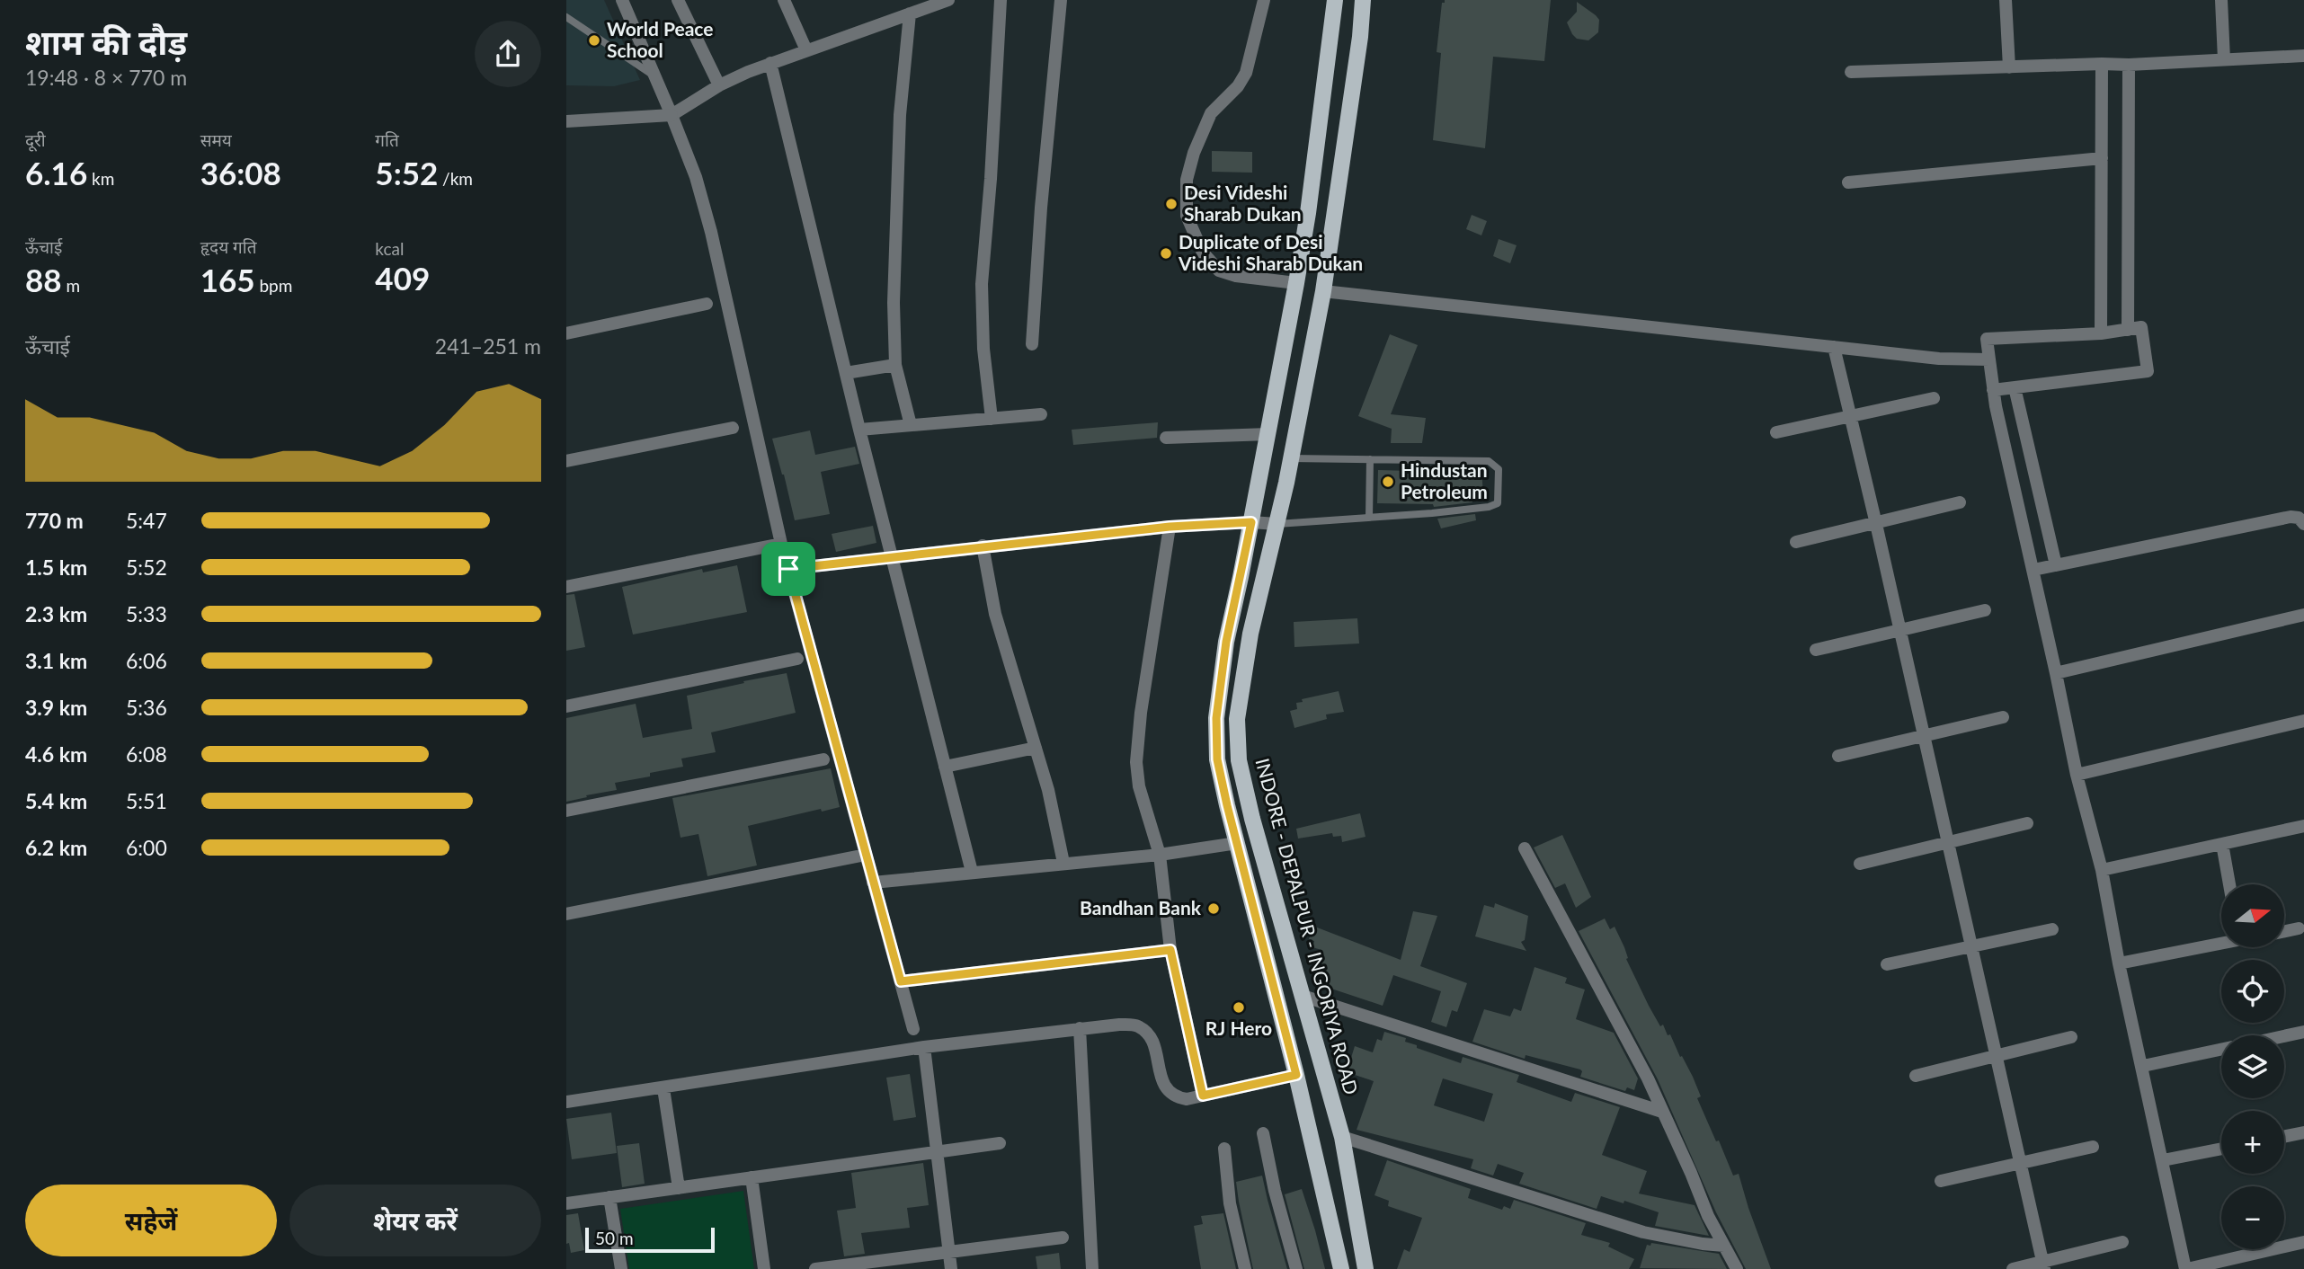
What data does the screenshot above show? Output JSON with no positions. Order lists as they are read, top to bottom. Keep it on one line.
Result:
{"streets":{"main road":["INDORE - DEPALPUR - INGORIYA ROAD"]},"places":["World Peace School","Desi Videshi Sharab Dukan","Duplicate of Desi Videshi Sharab Dukan","Hindustan Petroleum","Bandhan Bank","RJ Hero"],"scale_bar":"50 m","north":"right","page":{"heading":["शाम की दौड़","19:48 · 8 × 770 m"],"stats":[["दूरी","6.16 km"],["समय","36:08"],["गति","5:52 /km"],["ऊँचाई","88 m"],["हृदय गति","165 bpm"],["kcal","409"]],"chart":["ऊँचाई","241–251 m"],"list":[{"name":"770 m","note":"5:47"},{"name":"1.5 km","note":"5:52"},{"name":"2.3 km","note":"5:33"},{"name":"3.1 km","note":"6:06"},{"name":"3.9 km","note":"5:36"},{"name":"4.6 km","note":"6:08"},{"name":"5.4 km","note":"5:51"},{"name":"6.2 km","note":"6:00"}],"map_buttons":["+","−"],"buttons":["सहेजें","शेयर करें"],"scale":"50 m"}}
